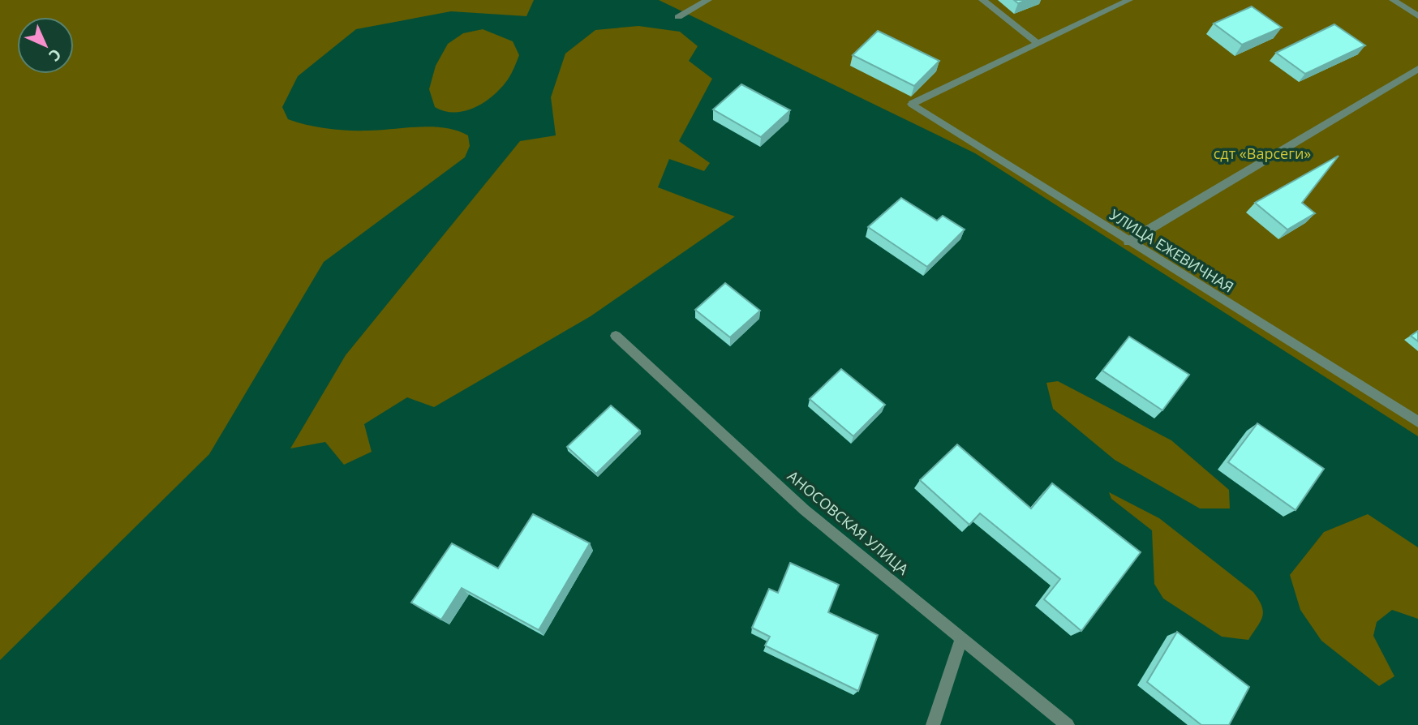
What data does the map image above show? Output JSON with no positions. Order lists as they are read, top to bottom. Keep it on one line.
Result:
{"streets":{"street":["УЛИЦА ЕЖЕВИЧНАЯ","АНОСОВСКАЯ УЛИЦА"]},"parks":["сдт «Варсеги»"],"north":"bottom right"}
